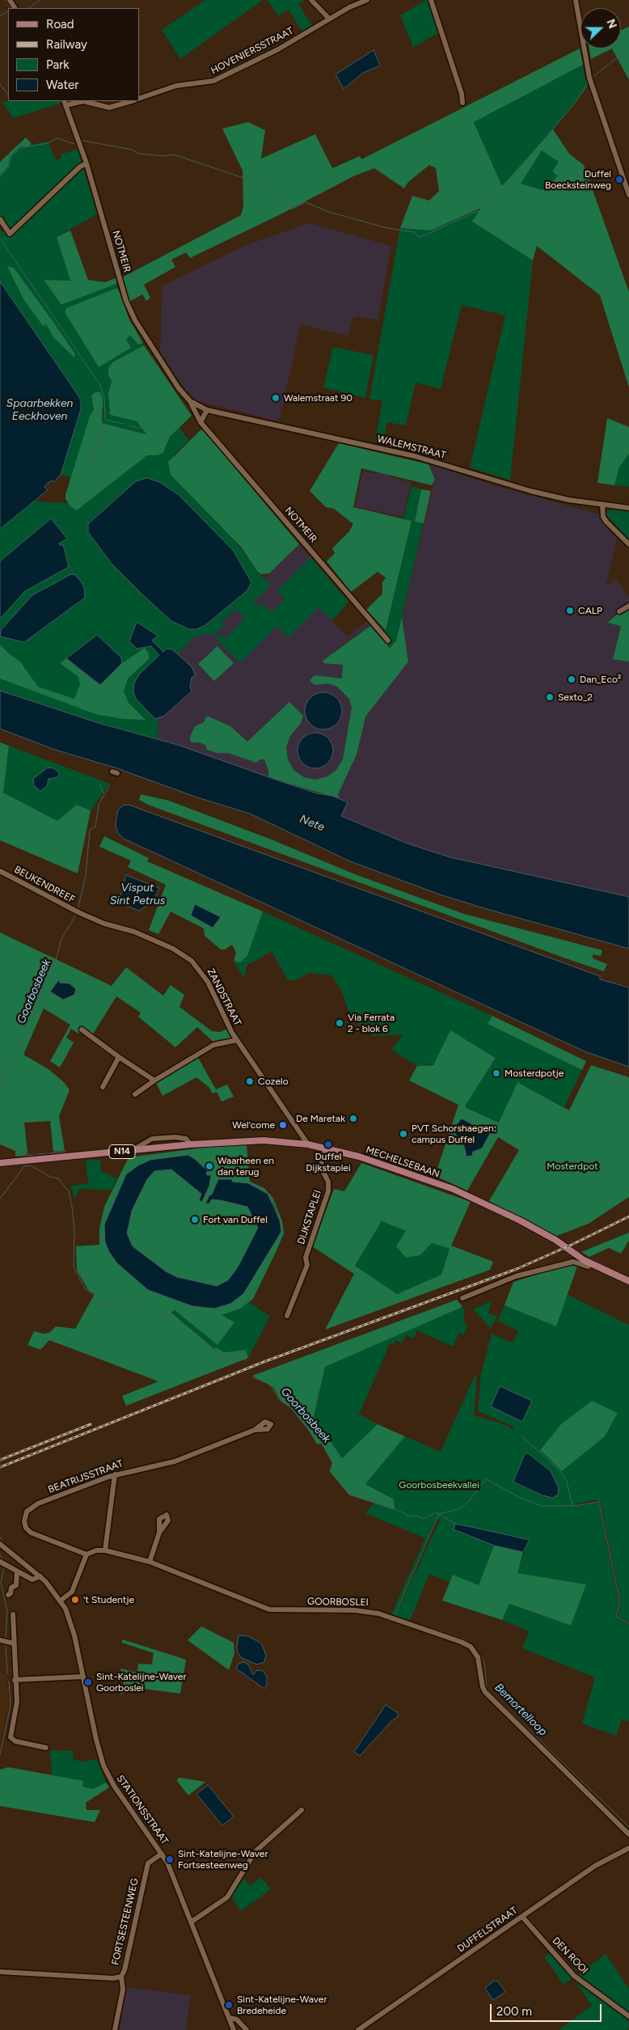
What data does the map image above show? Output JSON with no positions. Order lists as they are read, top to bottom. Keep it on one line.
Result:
{"streets":{"main road":["N14","MECHELSEBAAN"],"street":["HOVENIERSSTRAAT","NOTMEIR","WALEMSTRAAT","BEUKENDREEF","ZANDSTRAAT","DIJKSTAPLEI","BEATRIJSSTRAAT","GOORBOSLEI","STATIONSSTRAAT","FORTSESTEENWEG","DUFFELSTRAAT","DEN ROOI"]},"crossings":[["NOTMEIR","WALEMSTRAAT"],["BEUKENDREEF","ZANDSTRAAT"],["ZANDSTRAAT","MECHELSEBAAN"],["MECHELSEBAAN","DIJKSTAPLEI"],["BEATRIJSSTRAAT","GOORBOSLEI"],["STATIONSSTRAAT","FORTSESTEENWEG"],["DUFFELSTRAAT","DEN ROOI"]],"water":["Spaarbekken Eeckhoven","Nete","Visput Sint Petrus","Goorbosbeek","Bemortelloop"],"parks":["Mosterdpot","Goorbosbeekvallei"],"places":["Duffel Boecksteinweg","Walemstraat 90","CALP","Dan_Eco²","Sexto_2","Via Ferrata 2 - blok 6","Mosterdpotje","Cozelo","De Maretak","Wel'come","PVT Schorshaegen: campus Duffel","Duffel Dijkstaplei","Waarheen en dan terug","Fort van Duffel","'t Studentje","Sint-Katelijne-Waver Goorboslei","Sint-Katelijne-Waver Fortsesteenweg","Sint-Katelijne-Waver Bredeheide"],"legend":["Road","Railway","Park","Water"],"scale_bar":"200 m","north":"right"}
